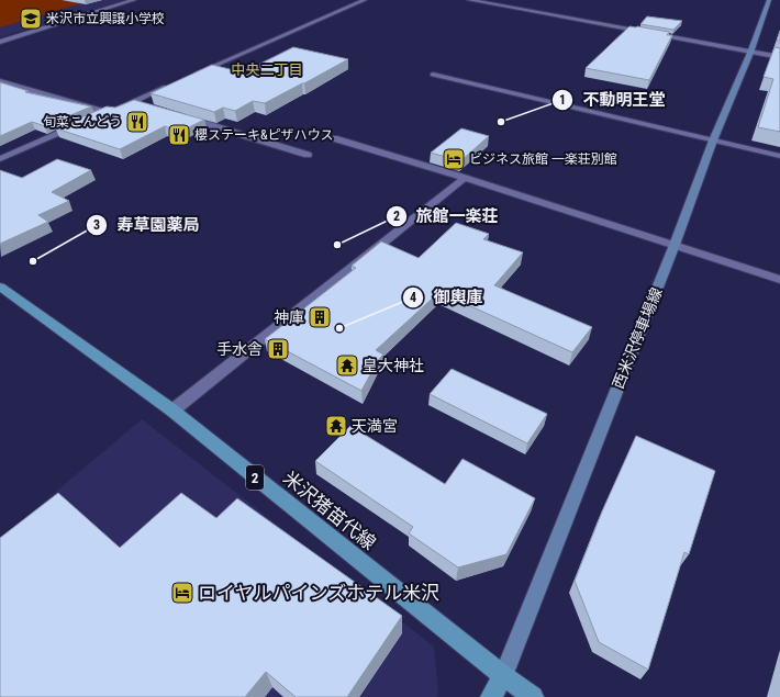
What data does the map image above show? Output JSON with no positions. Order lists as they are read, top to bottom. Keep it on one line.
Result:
{"streets":{"main road":["西米沢停車場線","2","米沢猪苗代線"]},"crossings":[["西米沢停車場線","米沢猪苗代線"]],"districts":["中央二丁目"],"places":{"school or university":["米沢市立興譲小学校"],"restaurant":["旬菜こんどう","櫻ステーキ&ピザハウス"],"other":["不動明王堂","旅館一楽荘","寿草園薬局","御輿庫"],"hotel":["ビジネス旅館 一楽荘別館","ロイヤルパインズホテル米沢"],"building":["神庫","手水舎"],"temple":["皇大神社","天満宮"]}}
